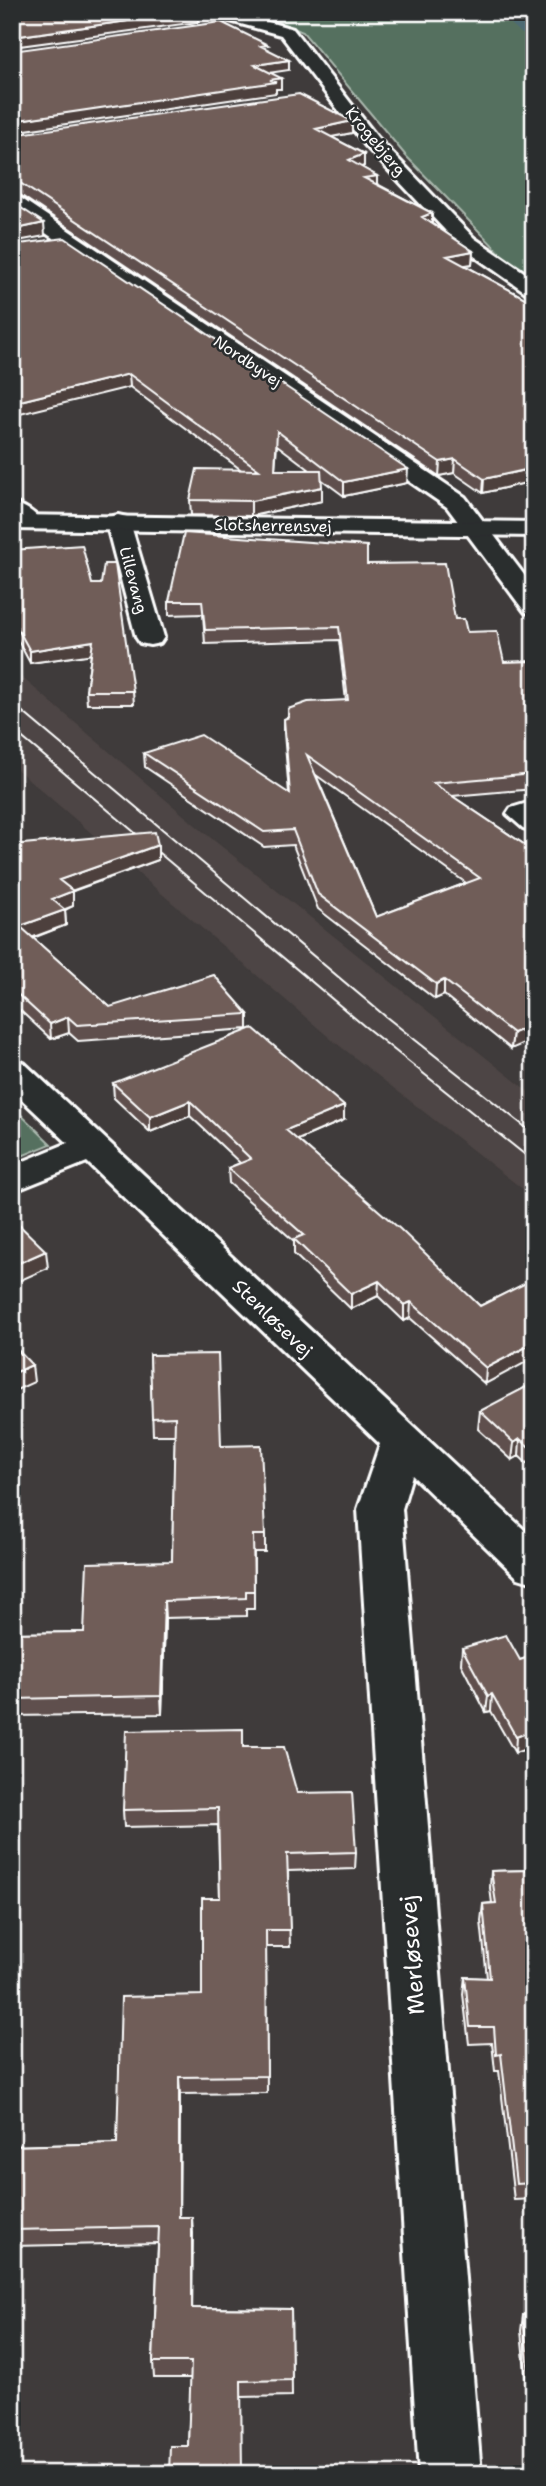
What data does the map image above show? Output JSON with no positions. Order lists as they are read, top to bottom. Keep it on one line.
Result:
{"streets":{"street":["Krogebjerg","Nordbyvej","Slotsherrensvej","Lillevang","Stenløsevej","Merløsevej"]},"crossings":[["Nordbyvej","Slotsherrensvej"],["Slotsherrensvej","Lillevang"],["Stenløsevej","Merløsevej"]]}
